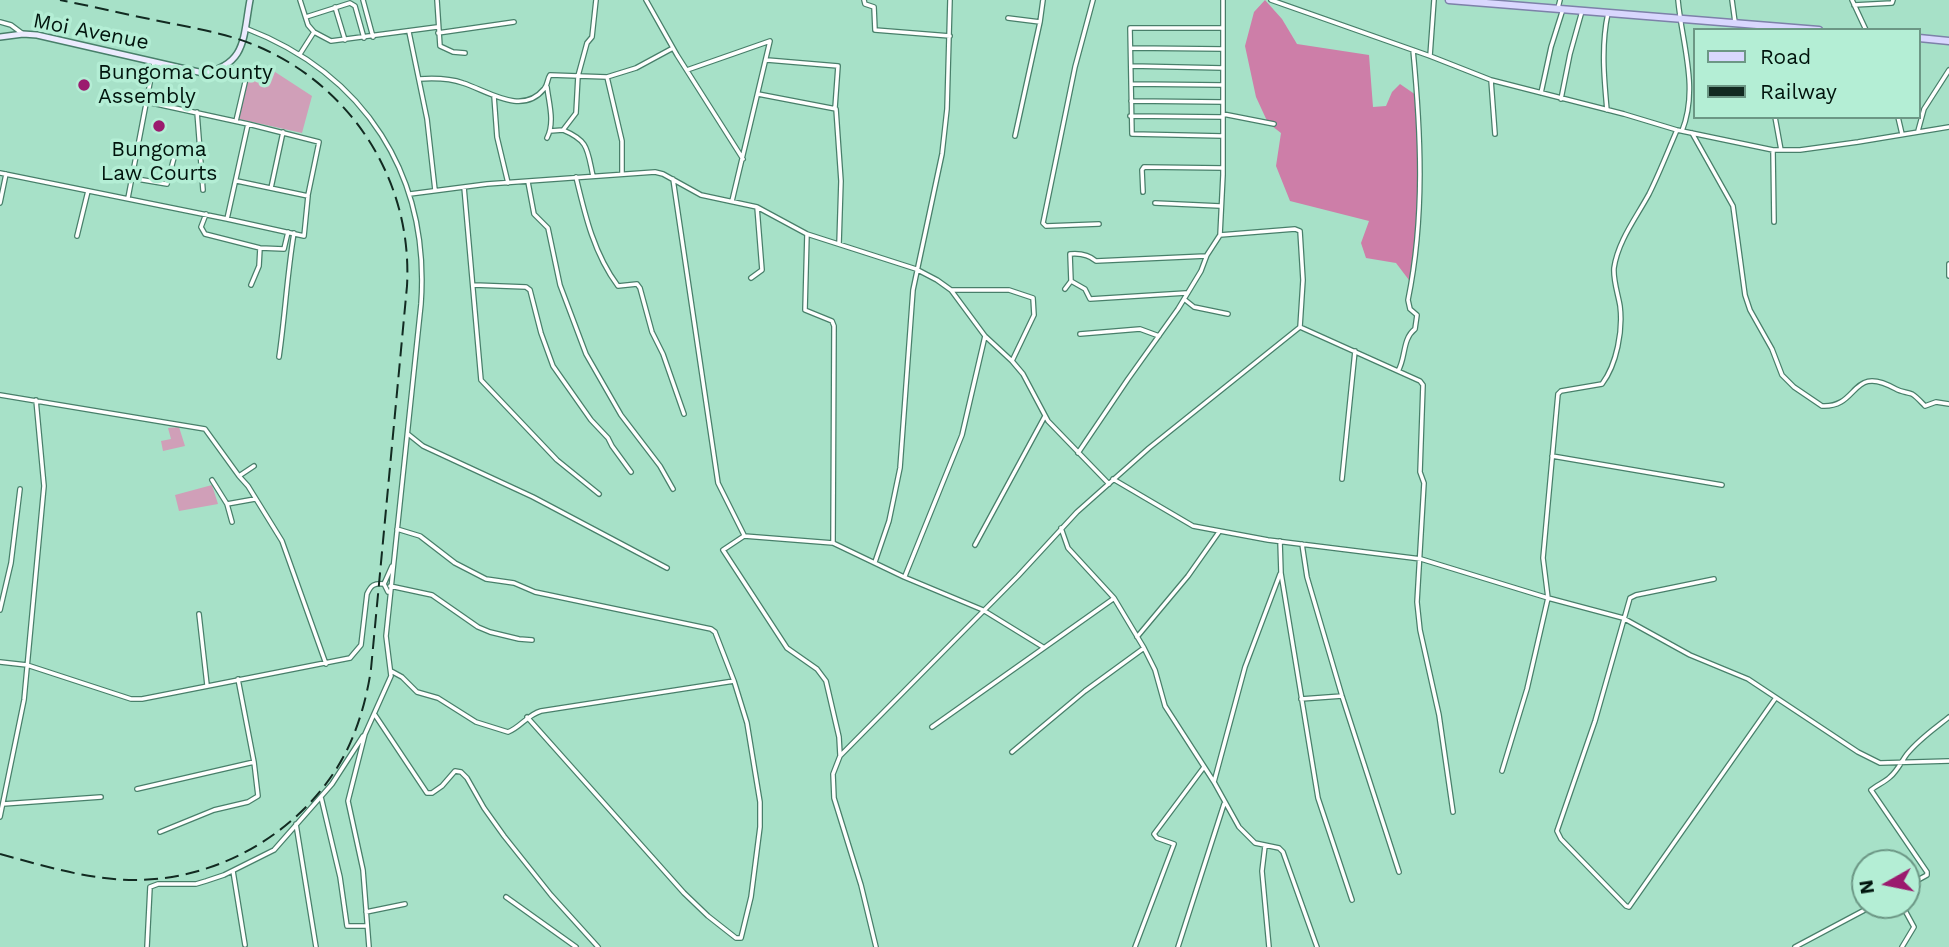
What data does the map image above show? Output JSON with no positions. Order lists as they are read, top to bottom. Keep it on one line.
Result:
{"streets":{"street":["Moi Avenue"]},"places":["Bungoma County Assembly","Bungoma Law Courts"],"legend":["Road","Railway"],"north":"left"}
